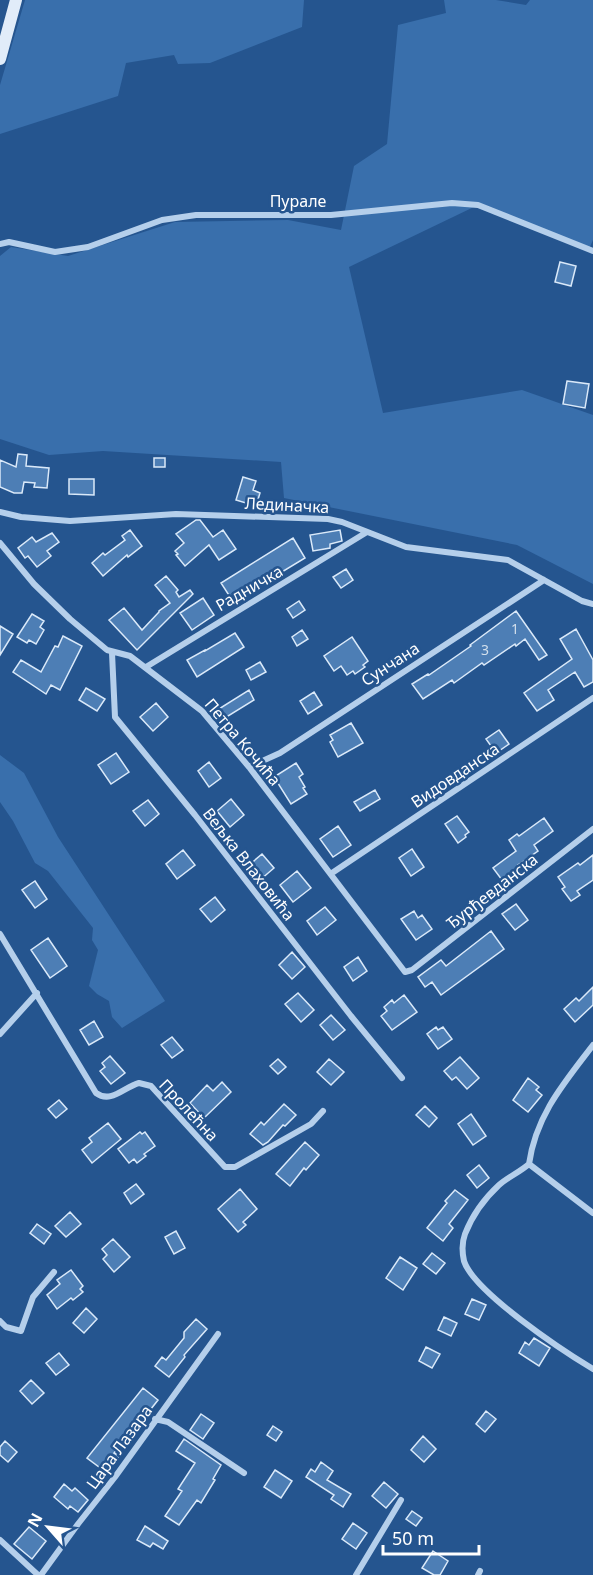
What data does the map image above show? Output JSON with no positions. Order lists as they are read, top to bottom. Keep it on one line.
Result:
{"streets":{"street":["Пурале","Лединачка","Радничка","Сунчана","Петра Кочића","Видовданска","Вељка Влаховића","Ђурђевданска","Пролећна","Цара Лазара"]},"crossings":[["Лединачка","Радничка"],["Лединачка","Сунчана"],["Радничка","Петра Кочића"],["Сунчана","Петра Кочића"],["Петра Кочића","Видовданска"],["Петра Кочића","Вељка Влаховића"],["Петра Кочића","Ђурђевданска"]],"house_numbers":["1","3"],"scale_bar":"50 m","north":"top left"}
